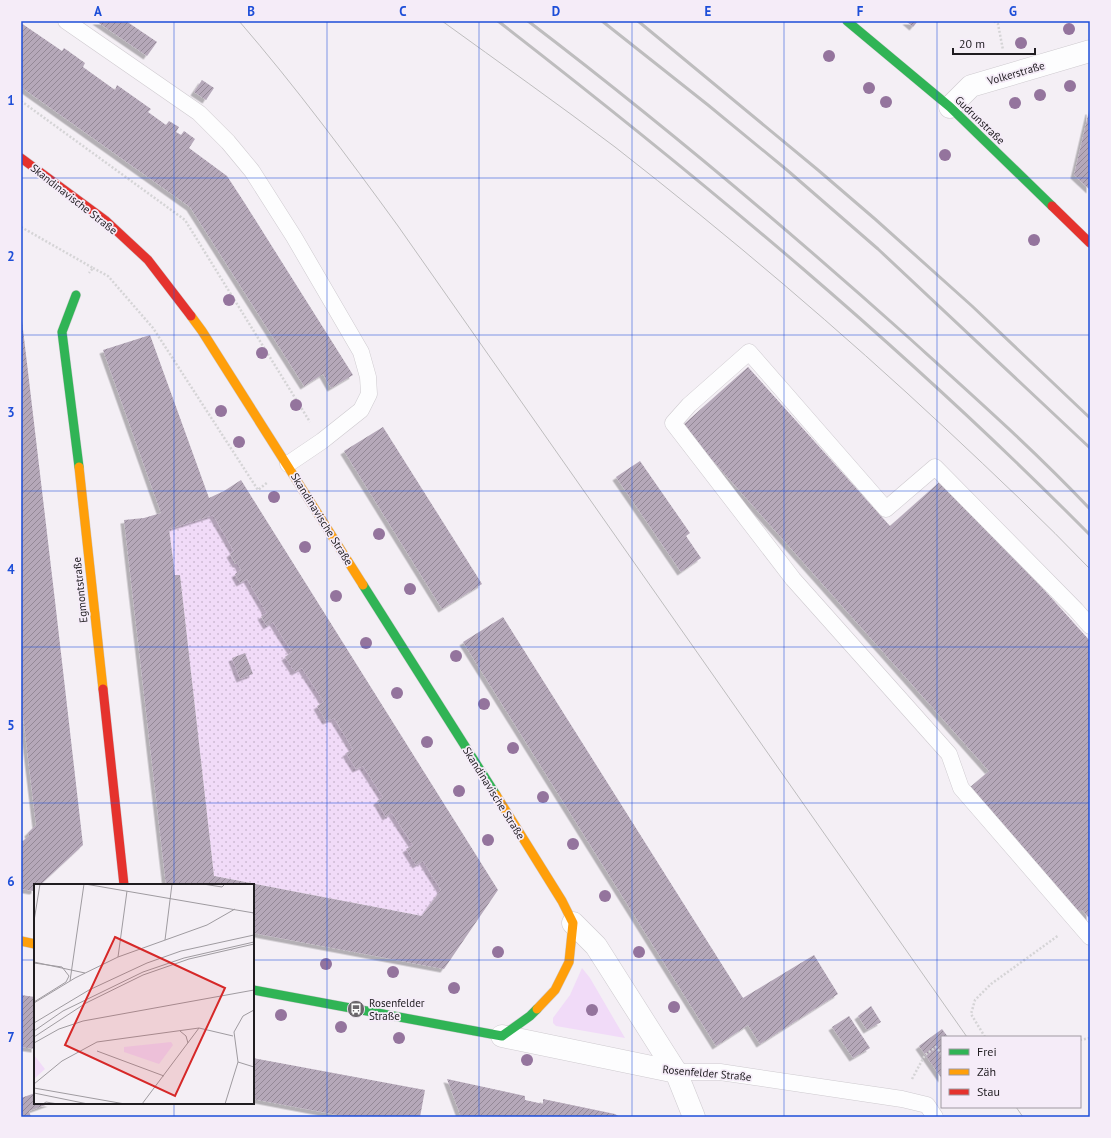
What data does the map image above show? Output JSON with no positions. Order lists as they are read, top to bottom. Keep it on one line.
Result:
{"streets":{"street":["Volkerstraße","Gudrunstraße","Skandinavische Straße","Egmontstraße","Rosenfelder Straße"]},"crossings":[["Volkerstraße","Gudrunstraße"],["Skandinavische Straße","Rosenfelder Straße"]],"places":{"bus stop":["Rosenfelder Straße"]},"legend":["Frei","Zäh","Stau"],"scale_bar":"20 m","grid":{"columns":["A","B","C","D","E","F","G"],"rows":["1","2","3","4","5","6","7"]}}
